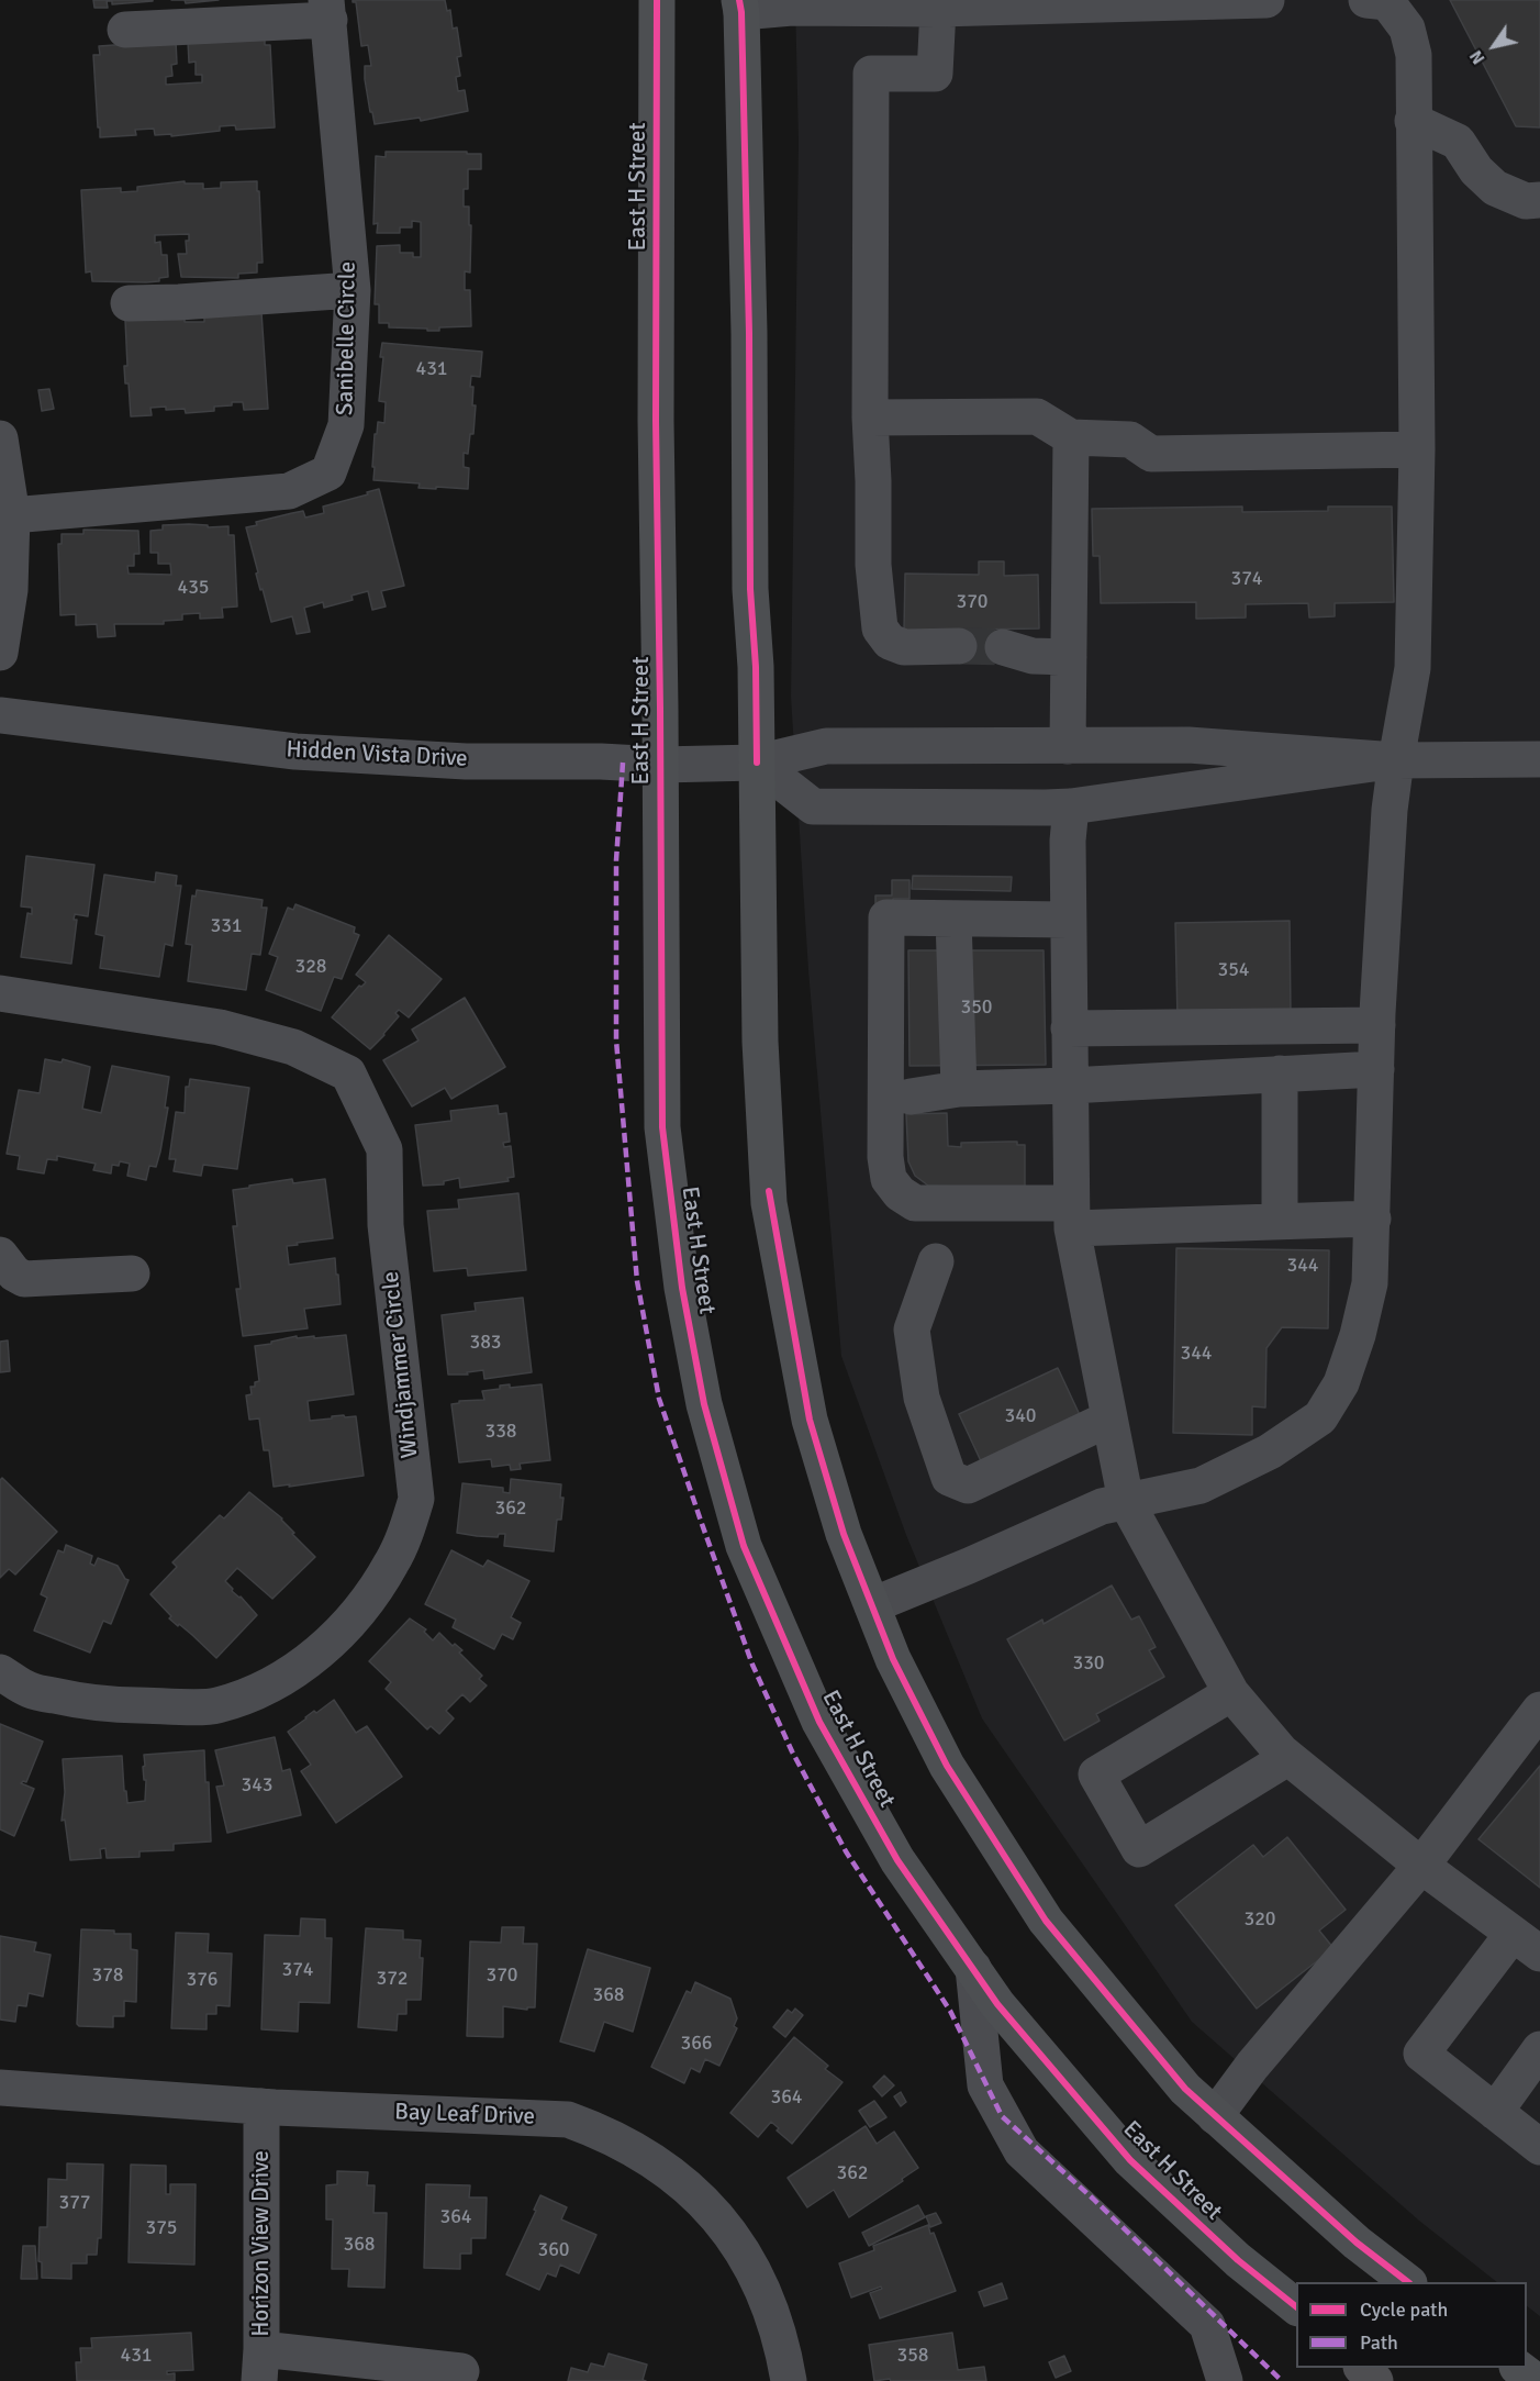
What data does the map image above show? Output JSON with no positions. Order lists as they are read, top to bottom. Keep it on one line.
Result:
{"streets":{"main road":["East H Street"],"street":["Sanibelle Circle","Hidden Vista Drive","Windjammer Circle","Bay Leaf Drive","Horizon View Drive"]},"crossings":[["East H Street","Hidden Vista Drive"],["Bay Leaf Drive","Horizon View Drive"]],"house_numbers":["431","374","435","370","331","328","354","350","344","383","344","340","338","362","330","343","320","374","378","370","372","376","368","366","364","362","377","364","375","368","360","431","358"],"legend":["Cycle path","Path"],"north":"bottom left"}
